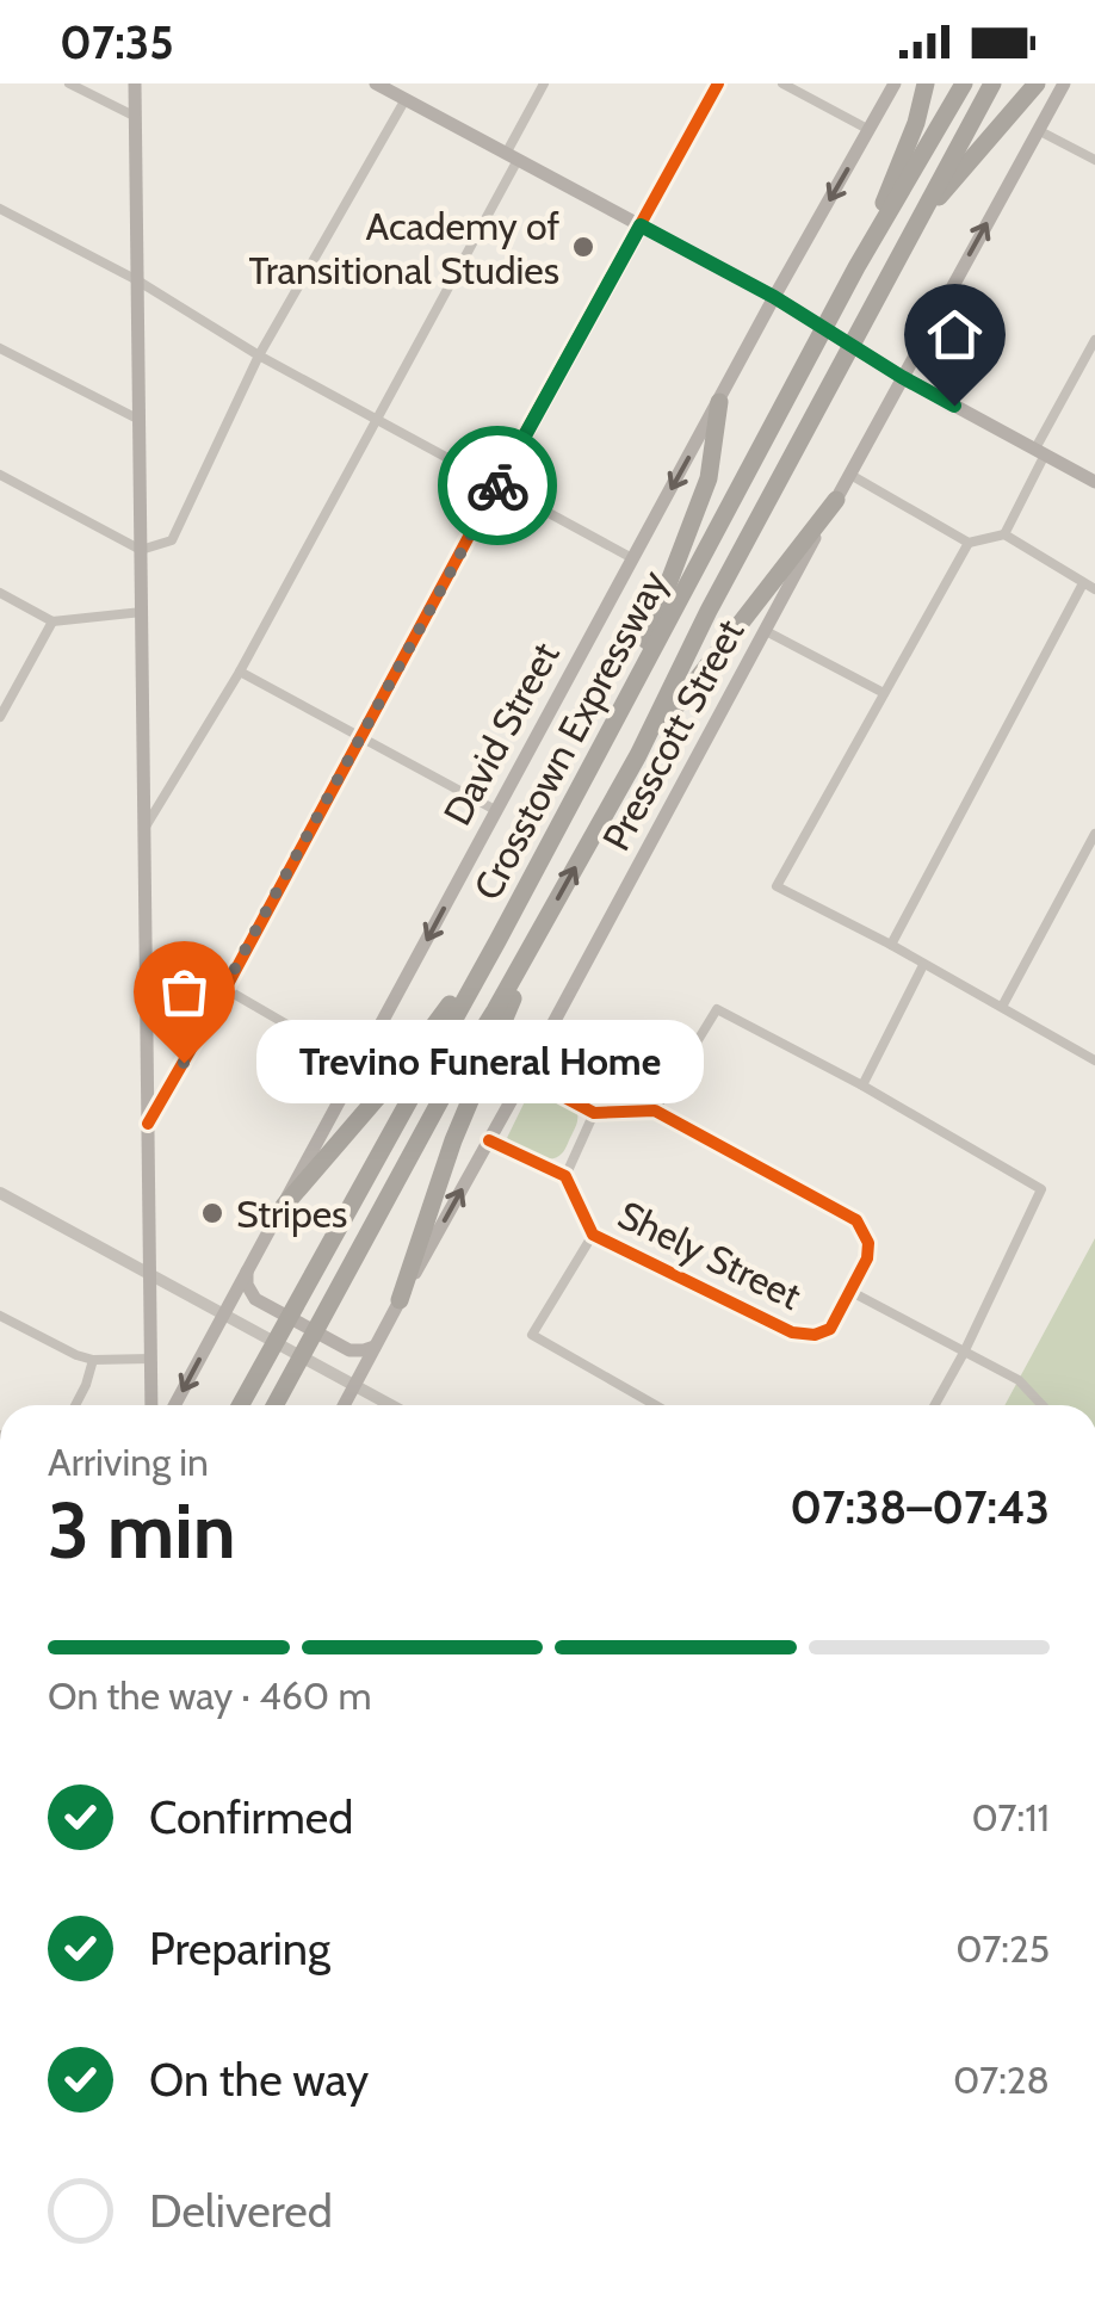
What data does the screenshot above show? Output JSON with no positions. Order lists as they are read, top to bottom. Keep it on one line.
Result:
{"streets":{"highway":["Crosstown Expressway"],"main road":["David Street","Presscott Street"],"street":["Shely Street"]},"one_way":["David Street"],"places":["Academy of Transitional Studies","Trevino Funeral Home","Stripes"],"page":{"status":"07:35","bubble":"Trevino Funeral Home","heading":["3 min","Arriving in","07:38–07:43"],"bar":"On the way · 460 m","list":[["Confirmed","07:11"],["Preparing","07:25"],["On the way","07:28"],"Delivered"]}}
